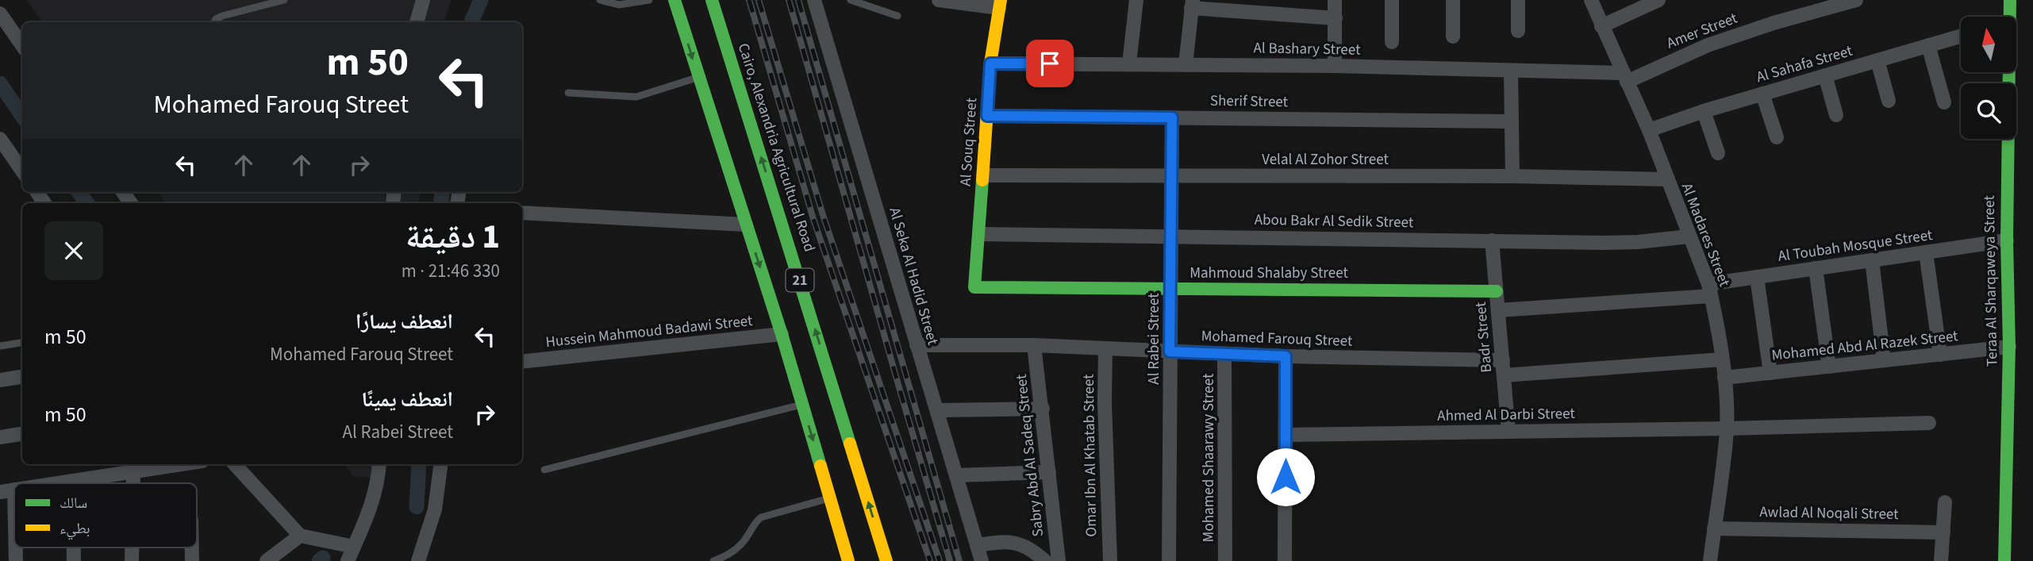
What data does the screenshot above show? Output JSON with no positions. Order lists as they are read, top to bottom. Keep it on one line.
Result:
{"streets":{"main road":["Al Souq Street","Cairo, Alexandria Agricultural Road","Mahmoud Shalaby Street","21","Teraa Al Sharqaweya Street"],"street":["Amer Street","Al Bashary Street","Al Sahafa Street","Sherif Street","Velal Al Zohor Street","Abou Bakr Al Sedik Street","Al Madares Street","Al Toubah Mosque Street","Al Seka Al Hadid Street","Hussein Mahmoud Badawi Street","Badr Street","Al Rabei Street","Mohamed Farouq Street","Mohamed Abd Al Razek Street","Ahmed Al Darbi Street","Sabry Abd Al Sadeq Street","Omar Ibn Al Khatab Street","Mohamed Shaarawy Street","Awlad Al Noqali Street"]},"crossings":[["Amer Street","Al Bashary Street"],["Amer Street","Al Madares Street"],["Al Bashary Street","Al Souq Street"],["Al Bashary Street","Al Madares Street"],["Al Sahafa Street","Al Madares Street"],["Sherif Street","Al Souq Street"],["Sherif Street","Al Rabei Street"],["Al Souq Street","Velal Al Zohor Street"],["Al Souq Street","Abou Bakr Al Sedik Street"],["Al Souq Street","Mahmoud Shalaby Street"],["Velal Al Zohor Street","Al Madares Street"],["Velal Al Zohor Street","Al Rabei Street"],["Abou Bakr Al Sedik Street","Al Madares Street"],["Abou Bakr Al Sedik Street","Badr Street"],["Abou Bakr Al Sedik Street","Al Rabei Street"],["Al Madares Street","Al Toubah Mosque Street"],["Al Madares Street","Mohamed Abd Al Razek Street"],["Al Madares Street","Ahmed Al Darbi Street"],["Al Madares Street","Awlad Al Noqali Street"],["Al Toubah Mosque Street","Teraa Al Sharqaweya Street"],["Mahmoud Shalaby Street","Badr Street"],["Mahmoud Shalaby Street","Al Rabei Street"],["Al Seka Al Hadid Street","Mohamed Farouq Street"],["21","Hussein Mahmoud Badawi Street"],["Teraa Al Sharqaweya Street","Mohamed Abd Al Razek Street"],["Badr Street","Mohamed Farouq Street"],["Badr Street","Ahmed Al Darbi Street"],["Al Rabei Street","Mohamed Farouq Street"],["Mohamed Farouq Street","Sabry Abd Al Sadeq Street"],["Mohamed Farouq Street","Omar Ibn Al Khatab Street"],["Mohamed Farouq Street","Mohamed Shaarawy Street"]],"legend":["سالك","بطيء"],"north":"top","page":{"turn":["50 m","Mohamed Farouq Street"],"heading":["1 دقيقة","330 m · 21:46"],"list":[{"name":"انعطف يسارًا","note":"Mohamed Farouq Street","value":"50 m"},{"name":"انعطف يمينًا","note":"Al Rabei Street","value":"50 m"}]}}
